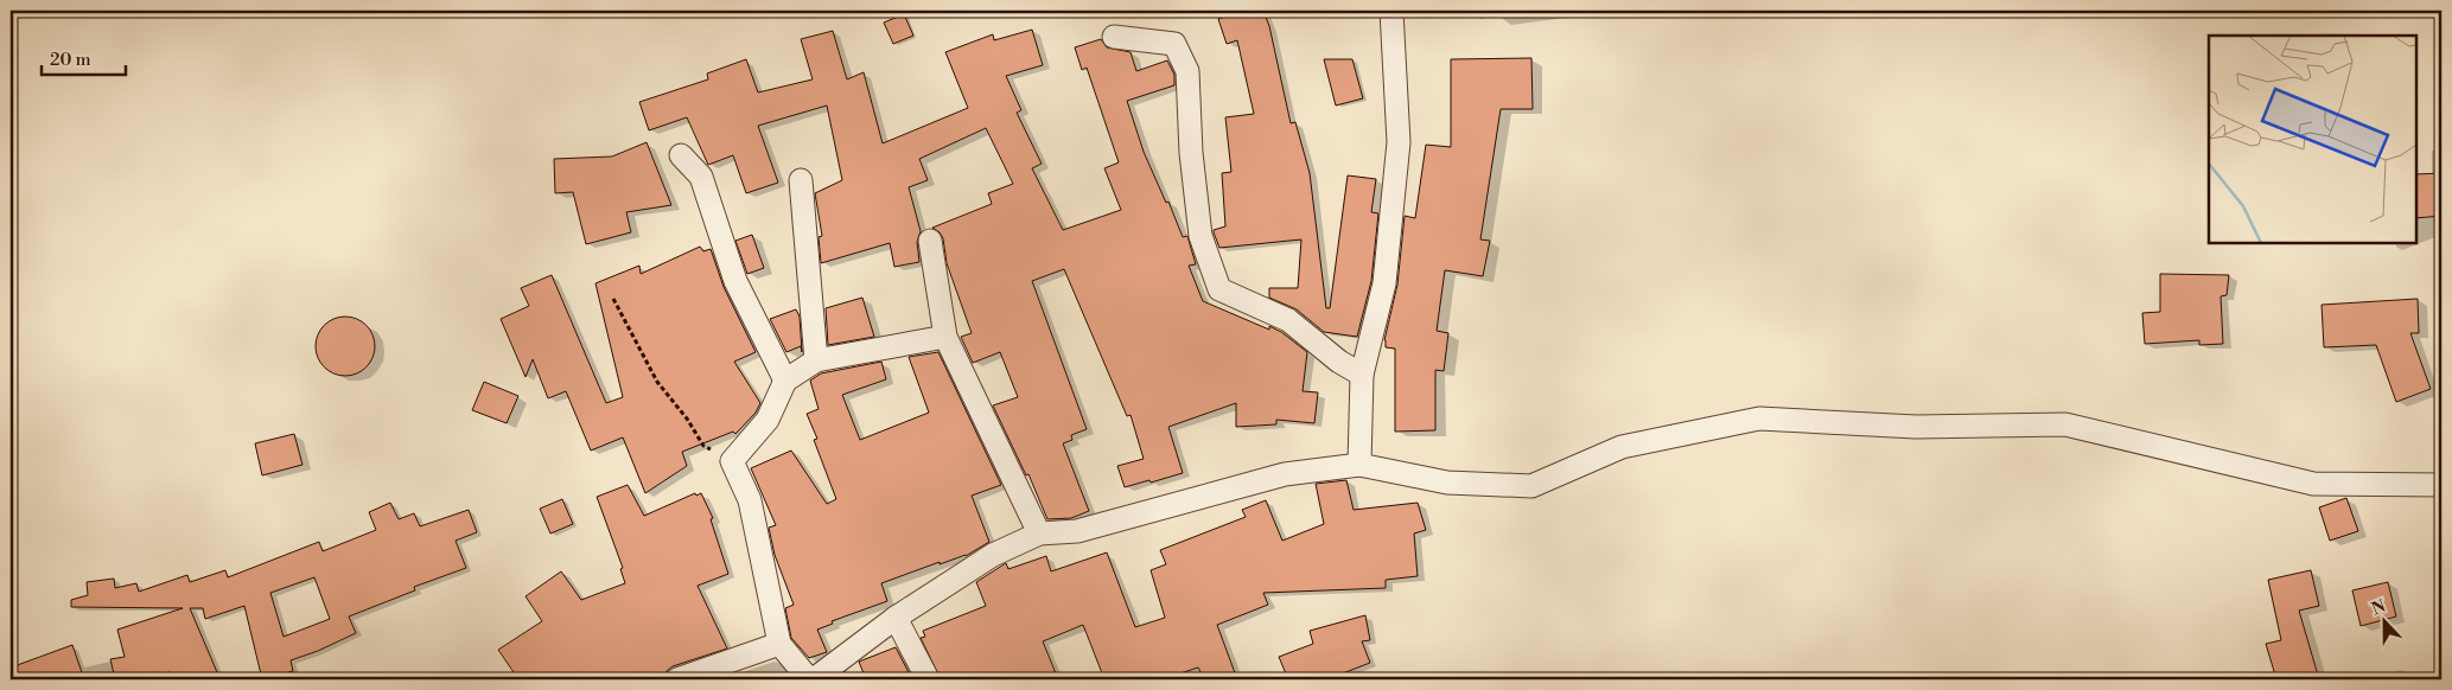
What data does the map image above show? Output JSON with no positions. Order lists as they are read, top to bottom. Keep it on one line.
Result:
{"scale_bar":"20 m","north":"top"}
